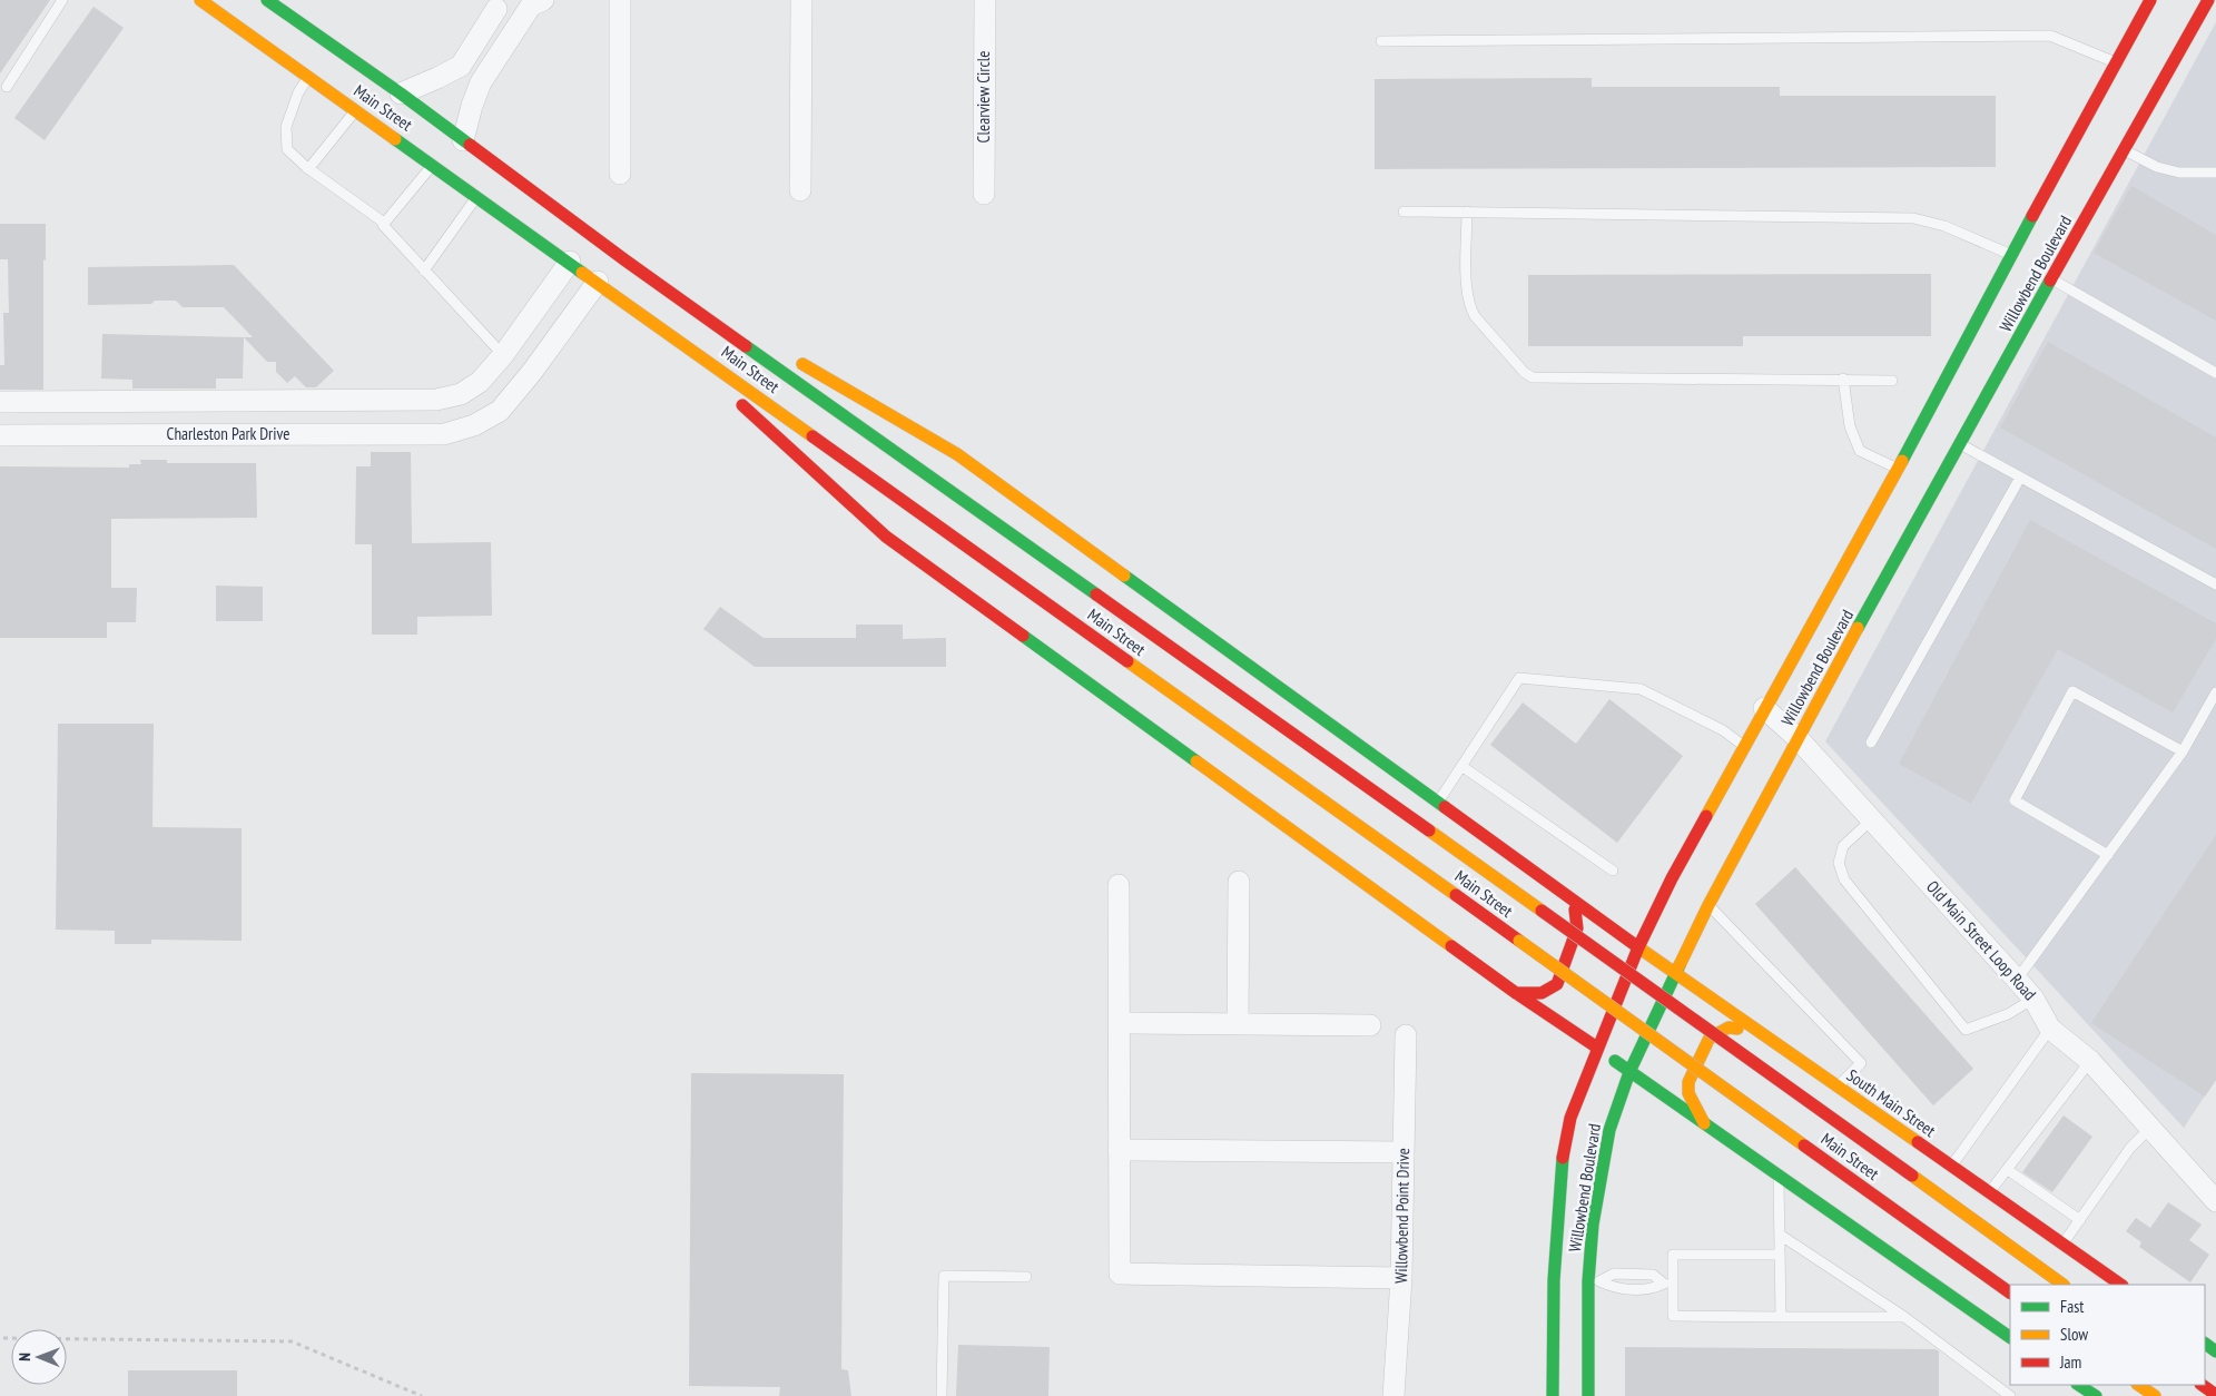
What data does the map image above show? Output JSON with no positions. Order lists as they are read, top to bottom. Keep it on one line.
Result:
{"streets":{"main road":["Main Street","Willowbend Boulevard","South Main Street"],"street":["Clearview Circle","Charleston Park Drive","Old Main Street Loop Road","Willowbend Point Drive"]},"crossings":[["Main Street","Charleston Park Drive"],["Willowbend Boulevard","Old Main Street Loop Road"],["Willowbend Boulevard","South Main Street"]],"legend":["Fast","Slow","Jam"],"north":"left"}
